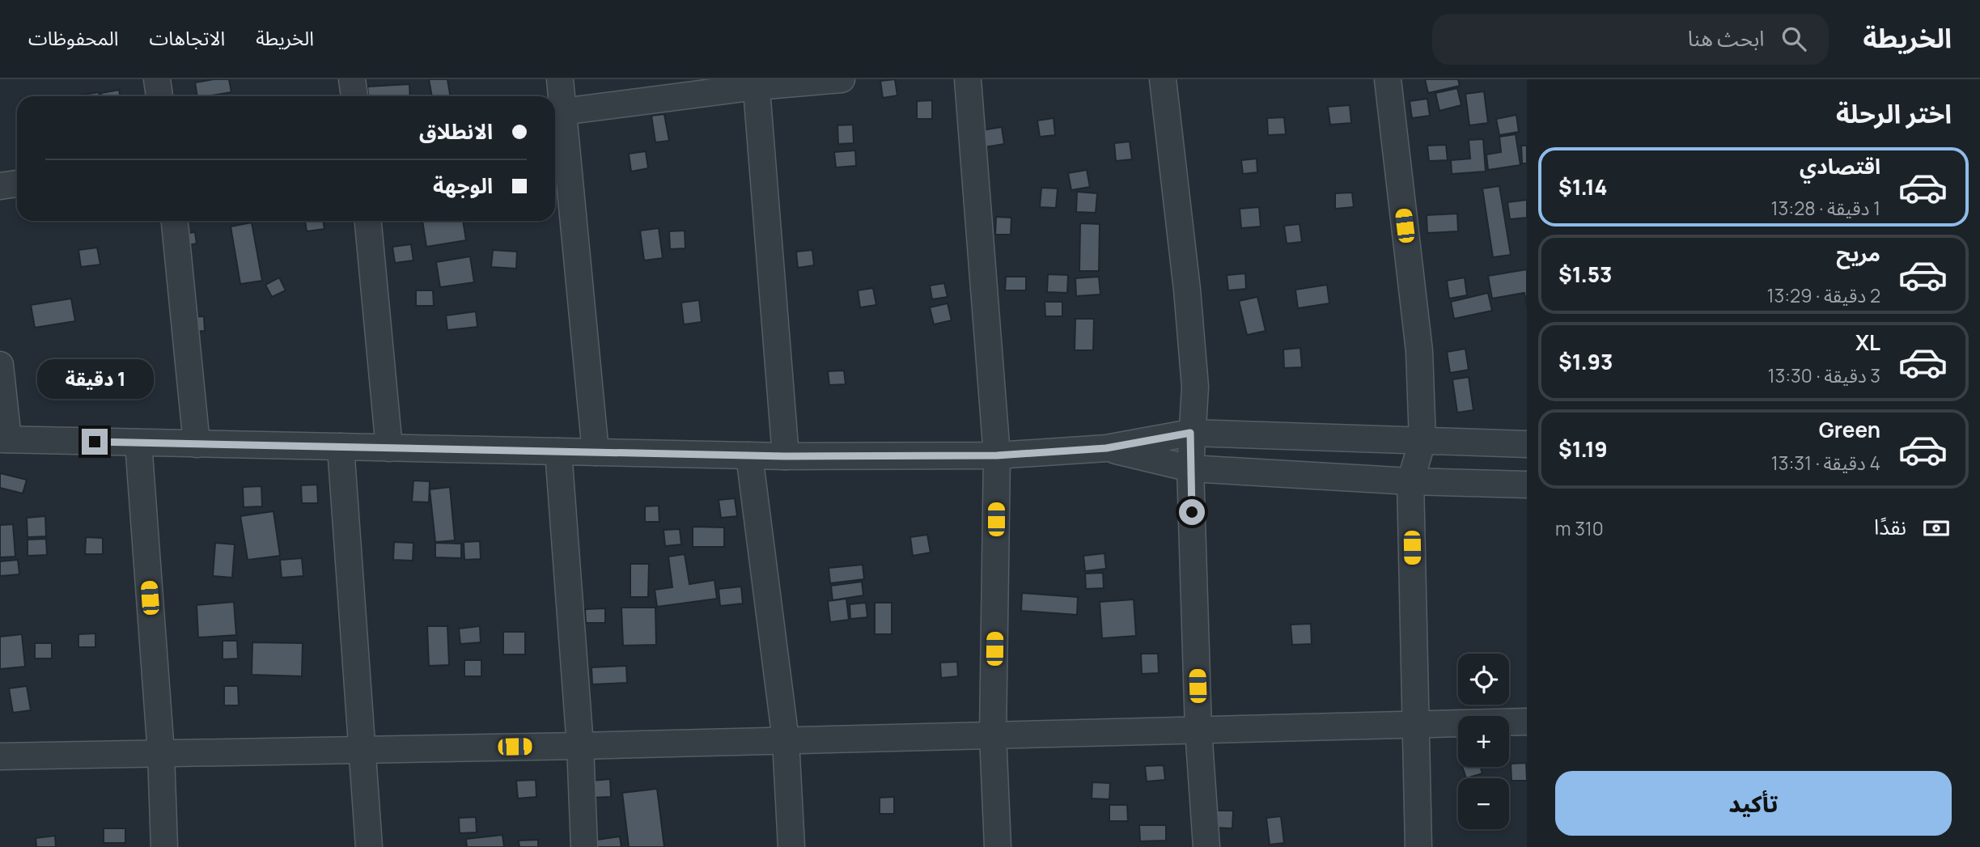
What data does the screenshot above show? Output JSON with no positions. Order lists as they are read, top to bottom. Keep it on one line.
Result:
{"page":{"header":"الخريطة","search":"ابحث هنا","nav":["الخريطة","الاتجاهات","المحفوظات"],"heading":"اختر الرحلة","banner":["الانطلاق","الوجهة"],"list":[{"name":"اقتصادي","note":"1 دقيقة · 13:28","value":"$1.14"},{"name":"مريح","note":"2 دقيقة · 13:29","value":"$1.53"},{"name":"XL","note":"3 دقيقة · 13:30","value":"$1.93"},{"name":"Green","note":"4 دقيقة · 13:31","value":"$1.19"}],"bubble":"1 دقيقة","pay":["نقدًا","310 m"],"map_buttons":["+","−"],"buttons":"تأكيد"}}
